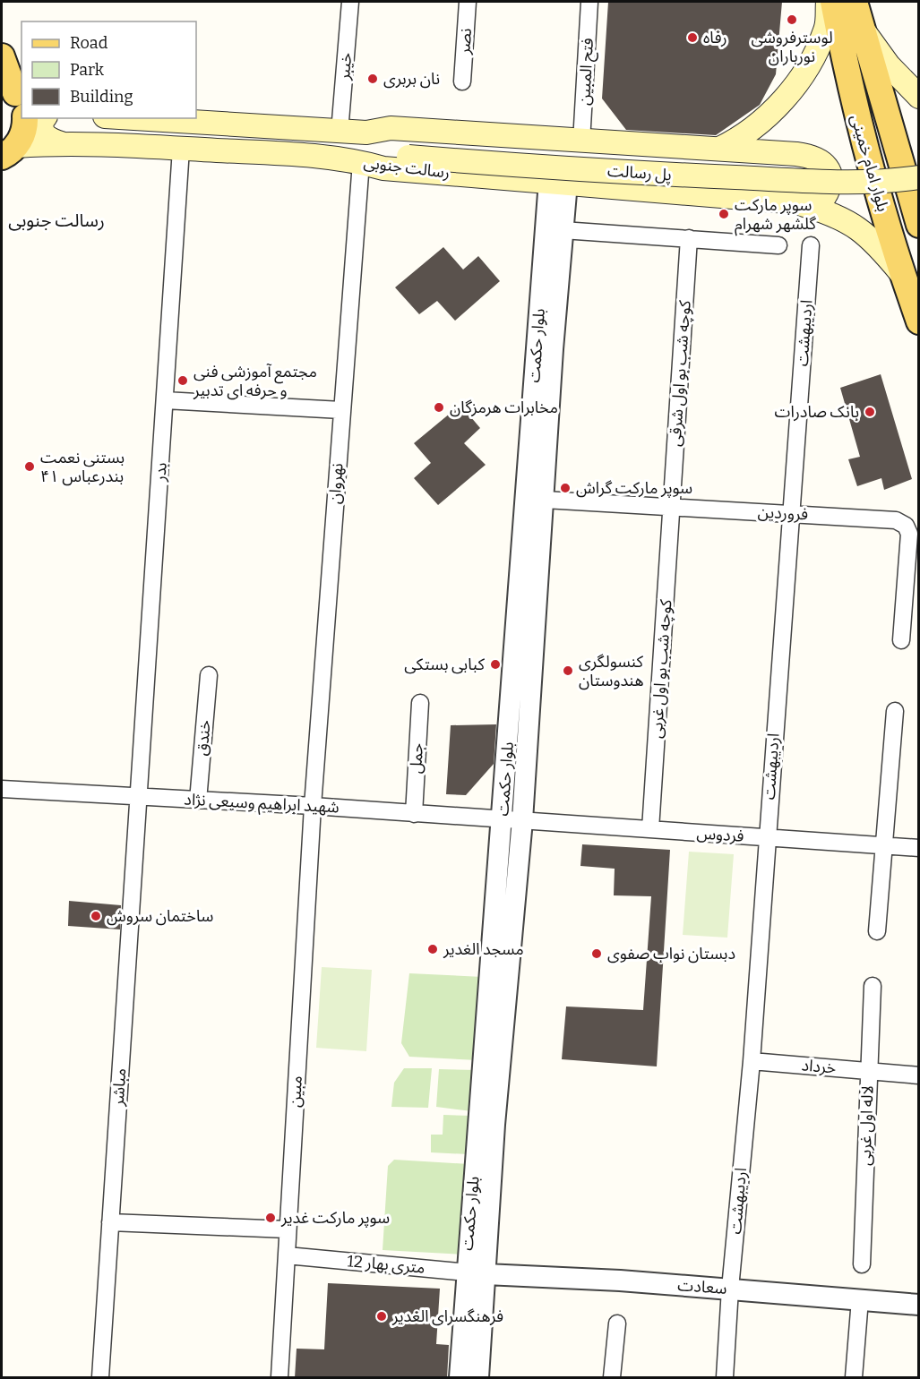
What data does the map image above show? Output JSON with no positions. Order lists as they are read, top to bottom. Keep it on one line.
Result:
{"streets":{"main road":["بلوار امام خمینی","رسالت جنوبی","پل رسالت"],"street":["نصر","خیبر","فتح المبین","اردیبهشت","بلوار حکمت","کوچه شب بو اول شرقی","بدر","نهروان","فروردین","کوچه شب بو اول غربی","خندق","جمل","شهید ابراهیم وسیعی نژاد","فردوس","خرداد","مباشر","مبین","لاله اول غربی","12 متری بهار","سعادت"]},"crossings":[["خیبر","رسالت جنوبی"],["فتح المبین","رسالت جنوبی"],["رسالت جنوبی","پل رسالت"],["رسالت جنوبی","بلوار حکمت"],["رسالت جنوبی","بدر"],["رسالت جنوبی","نهروان"],["پل رسالت","نهروان"],["اردیبهشت","فروردین"],["اردیبهشت","فردوس"],["اردیبهشت","خرداد"],["اردیبهشت","سعادت"],["بلوار حکمت","فروردین"],["بلوار حکمت","شهید ابراهیم وسیعی نژاد"],["بلوار حکمت","فردوس"],["بلوار حکمت","12 متری بهار"],["بلوار حکمت","سعادت"],["کوچه شب بو اول شرقی","فروردین"],["کوچه شب بو اول شرقی","کوچه شب بو اول غربی"],["بدر","شهید ابراهیم وسیعی نژاد"],["بدر","مباشر"],["نهروان","شهید ابراهیم وسیعی نژاد"],["نهروان","مبین"],["فروردین","کوچه شب بو اول غربی"],["کوچه شب بو اول غربی","فردوس"],["خندق","شهید ابراهیم وسیعی نژاد"],["جمل","شهید ابراهیم وسیعی نژاد"],["شهید ابراهیم وسیعی نژاد","فردوس"],["شهید ابراهیم وسیعی نژاد","مباشر"],["شهید ابراهیم وسیعی نژاد","مبین"],["خرداد","لاله اول غربی"],["مبین","12 متری بهار"],["12 متری بهار","سعادت"]],"districts":["رسالت جنوبی"],"places":["لوسترفروشی نورباران","رفاه","نان بربری","سوپر مارکت گلشهر شهرام","مجتمع آموزشی فنی و حرفه ای تدبیر","مخابرات هرمزگان","بانک صادرات","بستنی نعمت بندرعباس ۴۱","سوپر مارکت گراش","کبابی بستکی","کنسولگری هندوستان","ساختمان سروش","مسجد الغدیر","دبستان نواب صفوی","سوپر مارکت غدیر","فرهنگسرای الغدیر"],"legend":["Road","Park","Building"]}
